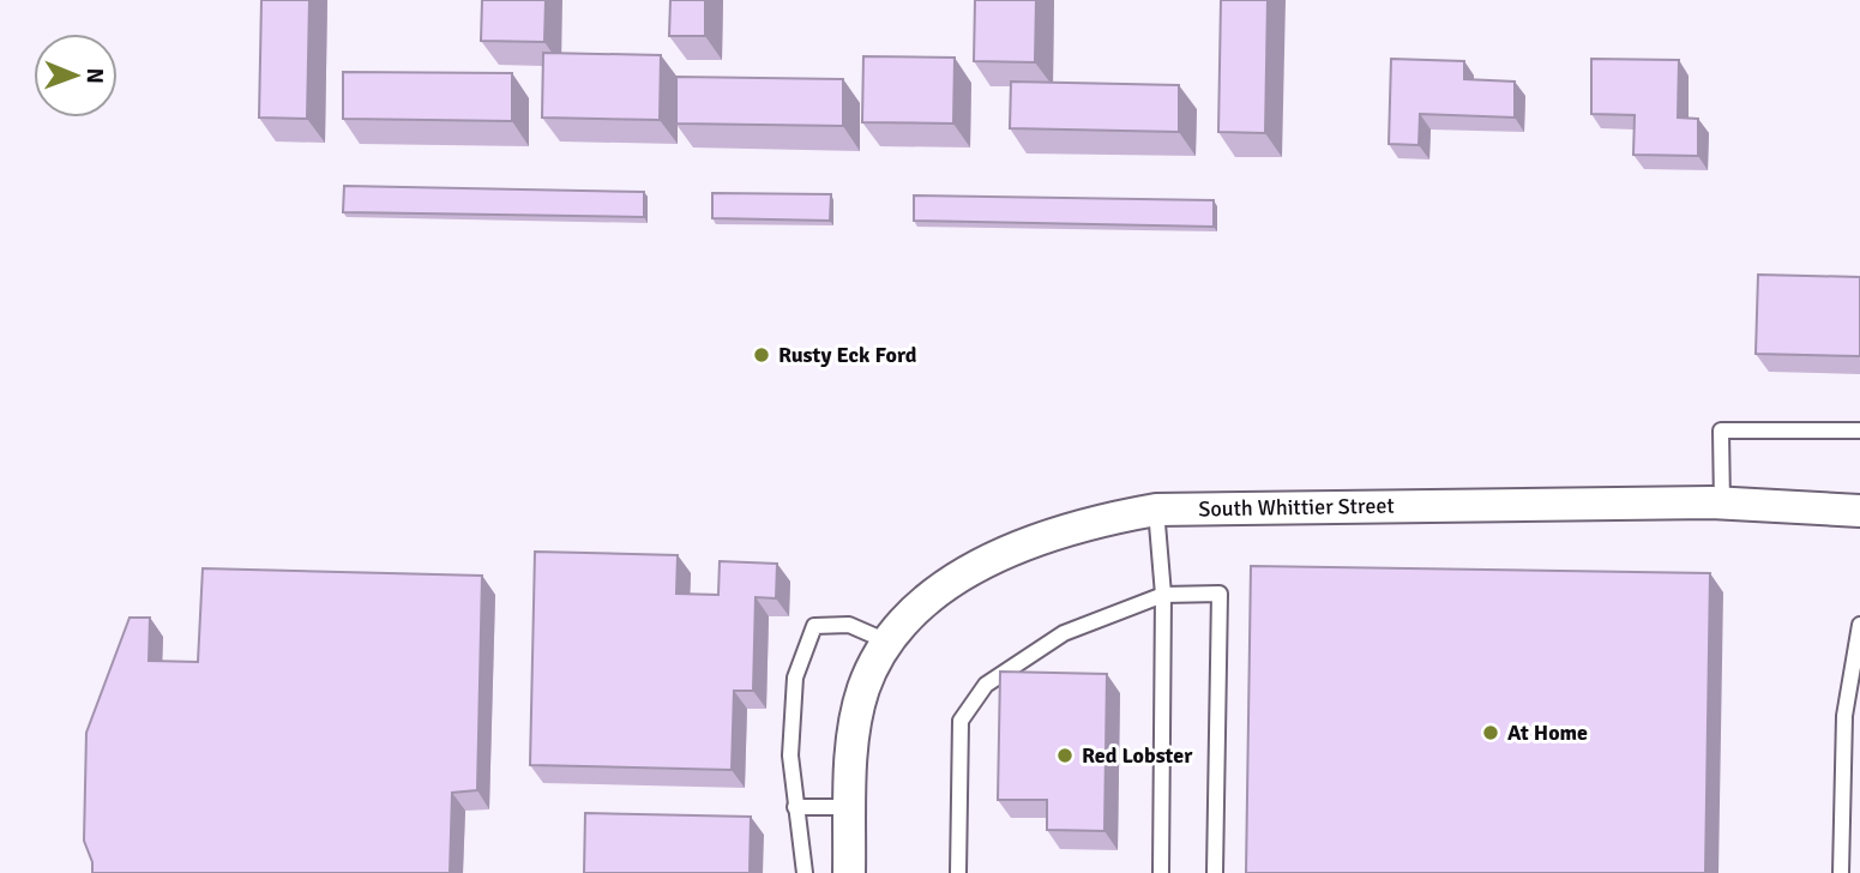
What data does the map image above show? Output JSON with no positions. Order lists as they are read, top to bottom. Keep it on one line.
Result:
{"streets":{"street":["South Whittier Street"]},"places":["Rusty Eck Ford","At Home","Red Lobster"],"north":"right"}
